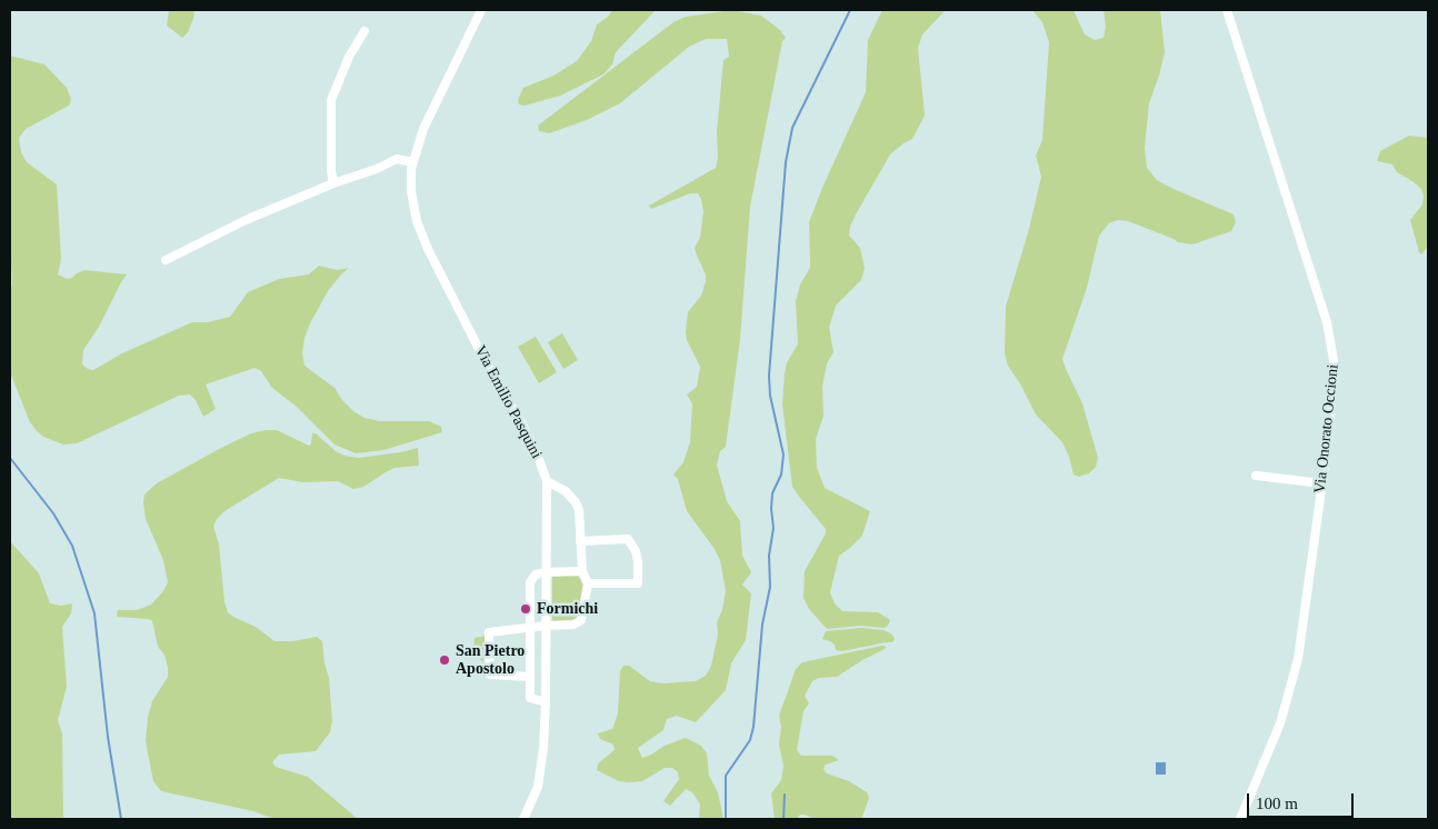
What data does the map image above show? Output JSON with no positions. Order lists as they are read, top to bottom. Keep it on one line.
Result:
{"streets":{"street":["Via Emilio Pasquini","Via Onorato Occioni"]},"places":["Formichi","San Pietro Apostolo"],"scale_bar":"100 m"}
